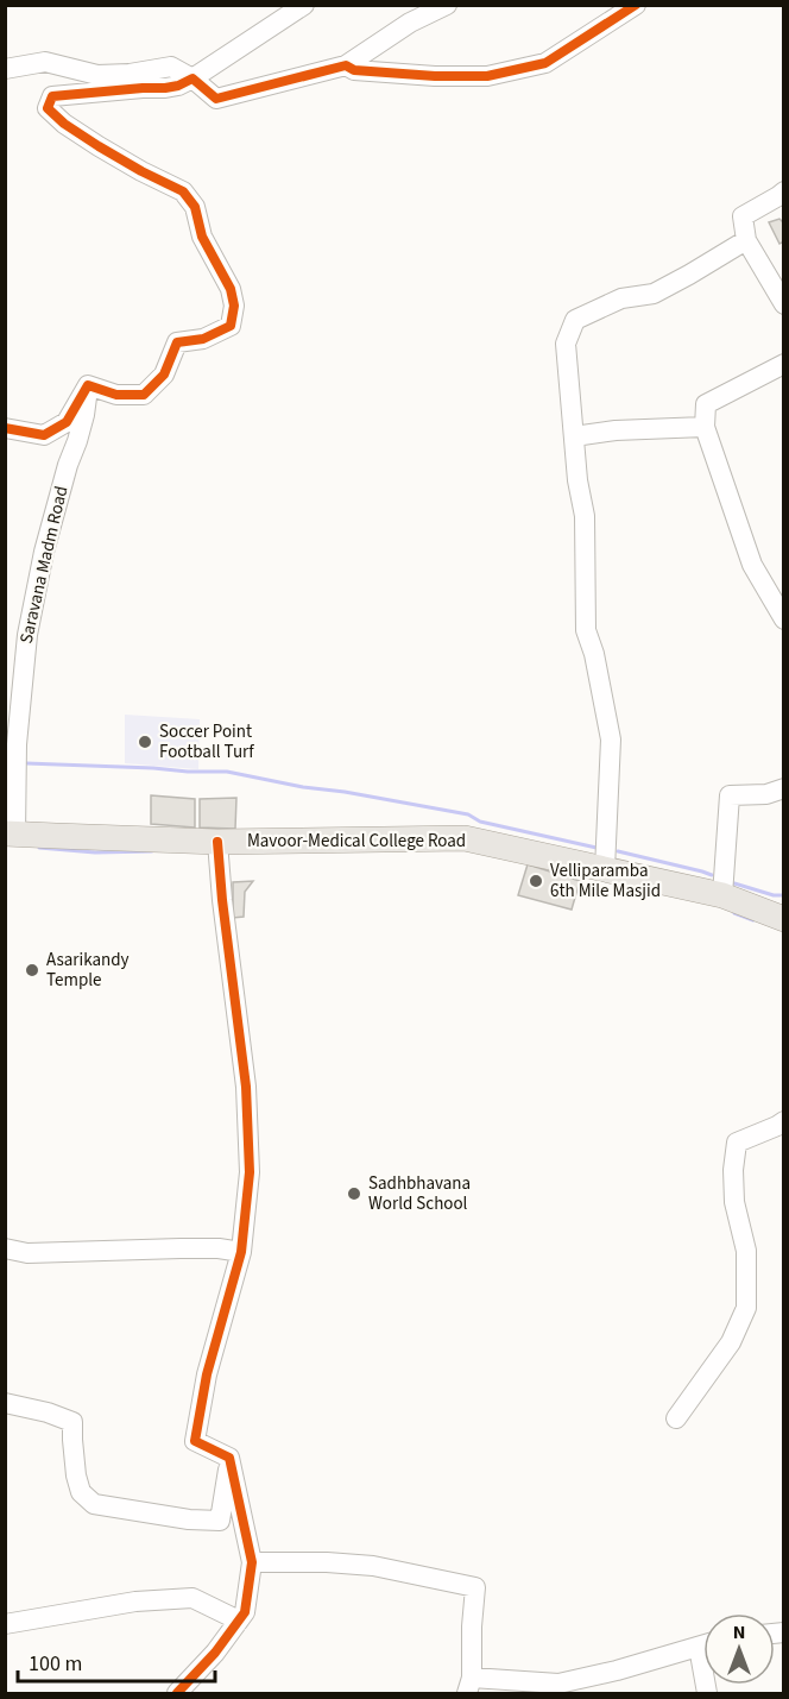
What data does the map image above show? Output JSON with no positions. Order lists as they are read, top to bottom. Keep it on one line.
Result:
{"streets":{"main road":["Mavoor-Medical College Road"],"street":["Saravana Madm Road"]},"crossings":[["Saravana Madm Road","Mavoor-Medical College Road"]],"places":["Soccer Point Football Turf","Velliparamba 6th Mile Masjid","Asarikandy Temple","Sadhbhavana World School"],"scale_bar":"100 m","north":"top"}
